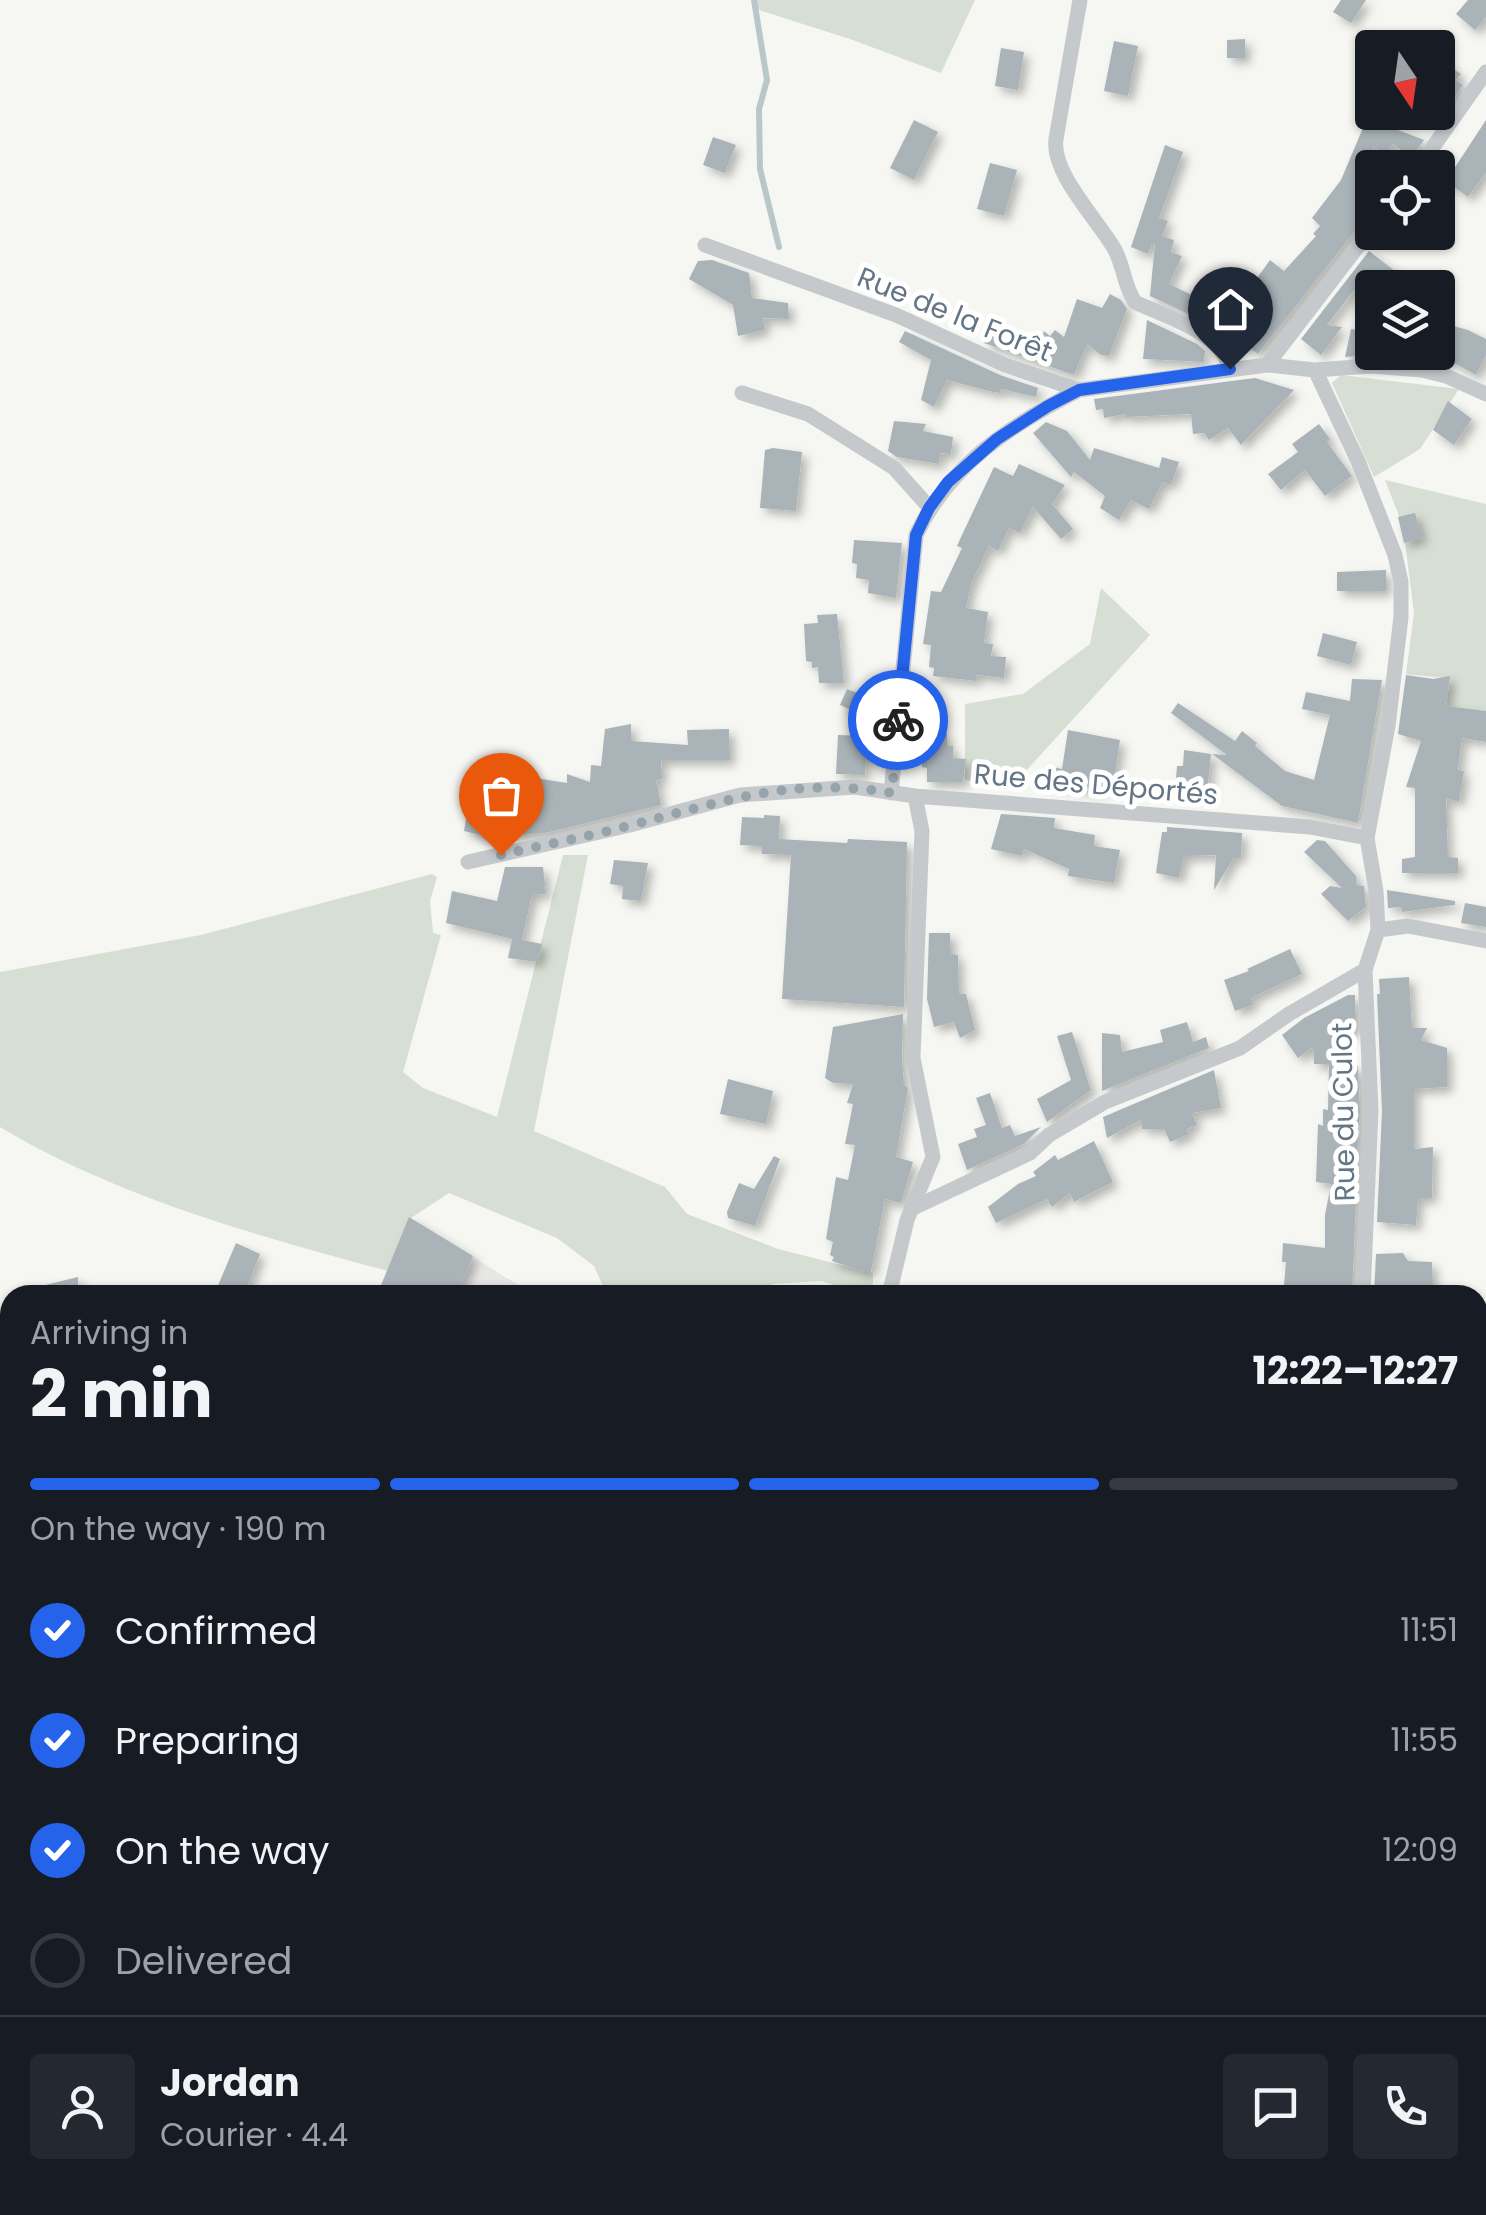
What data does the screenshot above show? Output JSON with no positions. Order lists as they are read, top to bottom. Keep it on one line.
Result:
{"streets":{"street":["Rue de la Forêt","Rue des Déportés","Rue du Culot"]},"north":"bottom","page":{"heading":["2 min","Arriving in","12:22–12:27"],"panel":["Jordan","Courier · 4.4"],"bar":"On the way · 190 m","list":[["Confirmed","11:51"],["Preparing","11:55"],["On the way","12:09"],"Delivered"]}}
